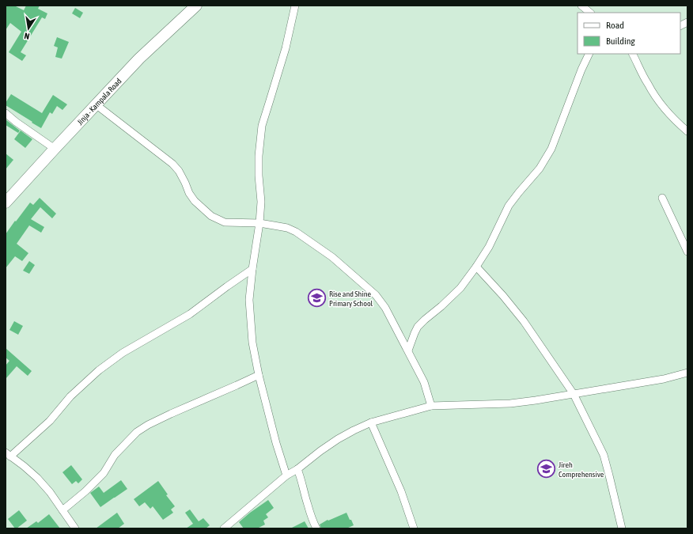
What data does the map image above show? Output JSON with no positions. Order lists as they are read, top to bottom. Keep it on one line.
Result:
{"streets":{"highway":["Jinja - Kampala Road"]},"places":{"school or university":["Rise and Shine Primary School","Jireh Comprehensive"]},"legend":["Road","Building"],"north":"bottom"}
